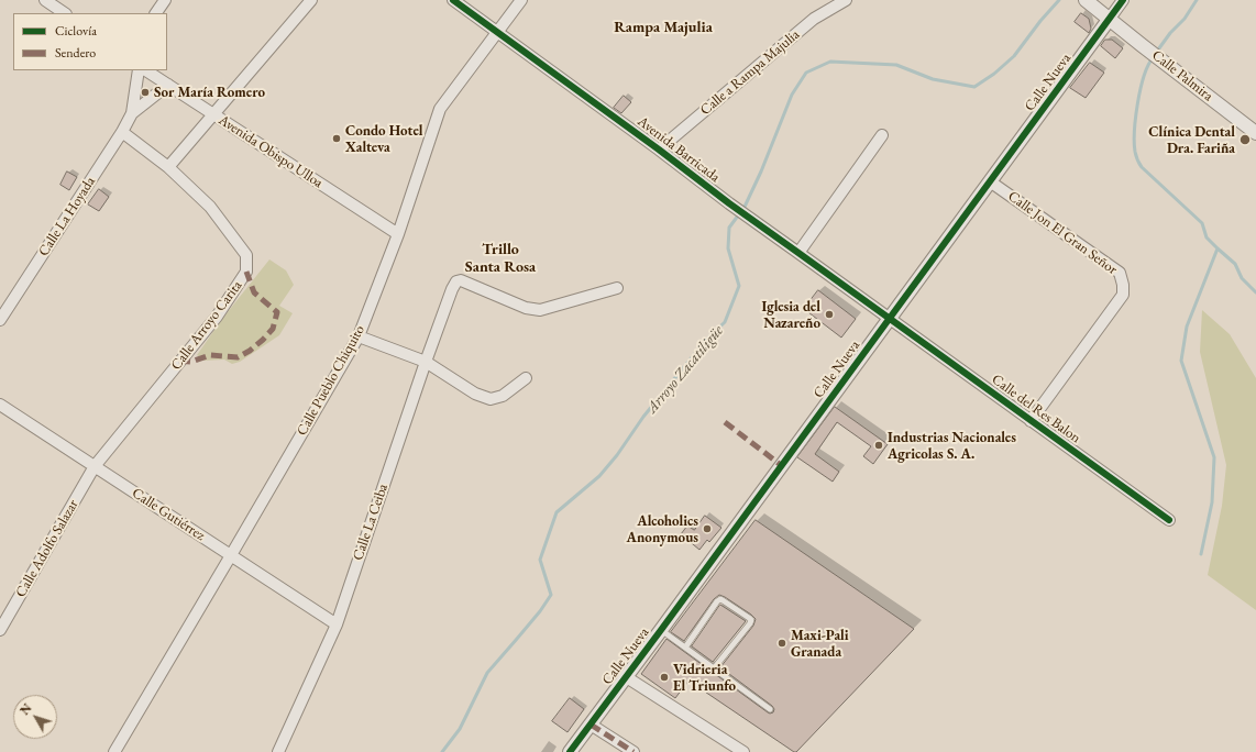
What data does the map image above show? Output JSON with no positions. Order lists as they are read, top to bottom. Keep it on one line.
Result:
{"streets":{"street":["Calle a Rampa Majulia","Calle Palmira","Calle Nueva","Avenida Barricada","Avenida Obispo Ulloa","Calle La Hoyada","Calle Jon El Gran Señor","Calle Arroyo Carita","Calle Pueblo Chiquito","Calle del Res Balon","Calle Gutiérrez","Calle La Ceiba","Calle Adolfo Salazar"]},"crossings":[["Calle a Rampa Majulia","Avenida Barricada"],["Calle Palmira","Calle Nueva"],["Calle Nueva","Avenida Barricada"],["Calle Nueva","Calle Jon El Gran Señor"],["Calle Nueva","Calle del Res Balon"],["Avenida Barricada","Calle Pueblo Chiquito"],["Avenida Barricada","Calle del Res Balon"],["Avenida Obispo Ulloa","Calle La Hoyada"],["Avenida Obispo Ulloa","Calle Pueblo Chiquito"],["Calle La Hoyada","Calle Arroyo Carita"],["Calle Jon El Gran Señor","Calle del Res Balon"],["Calle Arroyo Carita","Calle Gutiérrez"],["Calle Arroyo Carita","Calle Adolfo Salazar"],["Calle Pueblo Chiquito","Calle Gutiérrez"],["Calle Gutiérrez","Calle La Ceiba"],["Calle Gutiérrez","Calle Adolfo Salazar"]],"districts":["Rampa Majulia","Trillo Santa Rosa"],"water":["Arroyo Zacatiligüe"],"places":["Sor María Romero","Condo Hotel Xalteva","Clínica Dental Dra. Fariña","Iglesia del Nazareño","Industrias Nacionales Agricolas S. A.","Alcoholics Anonymous","Maxi-Pali Granada","Vidrieria El Triunfo"],"legend":["Ciclovía","Sendero"],"north":"top left"}
